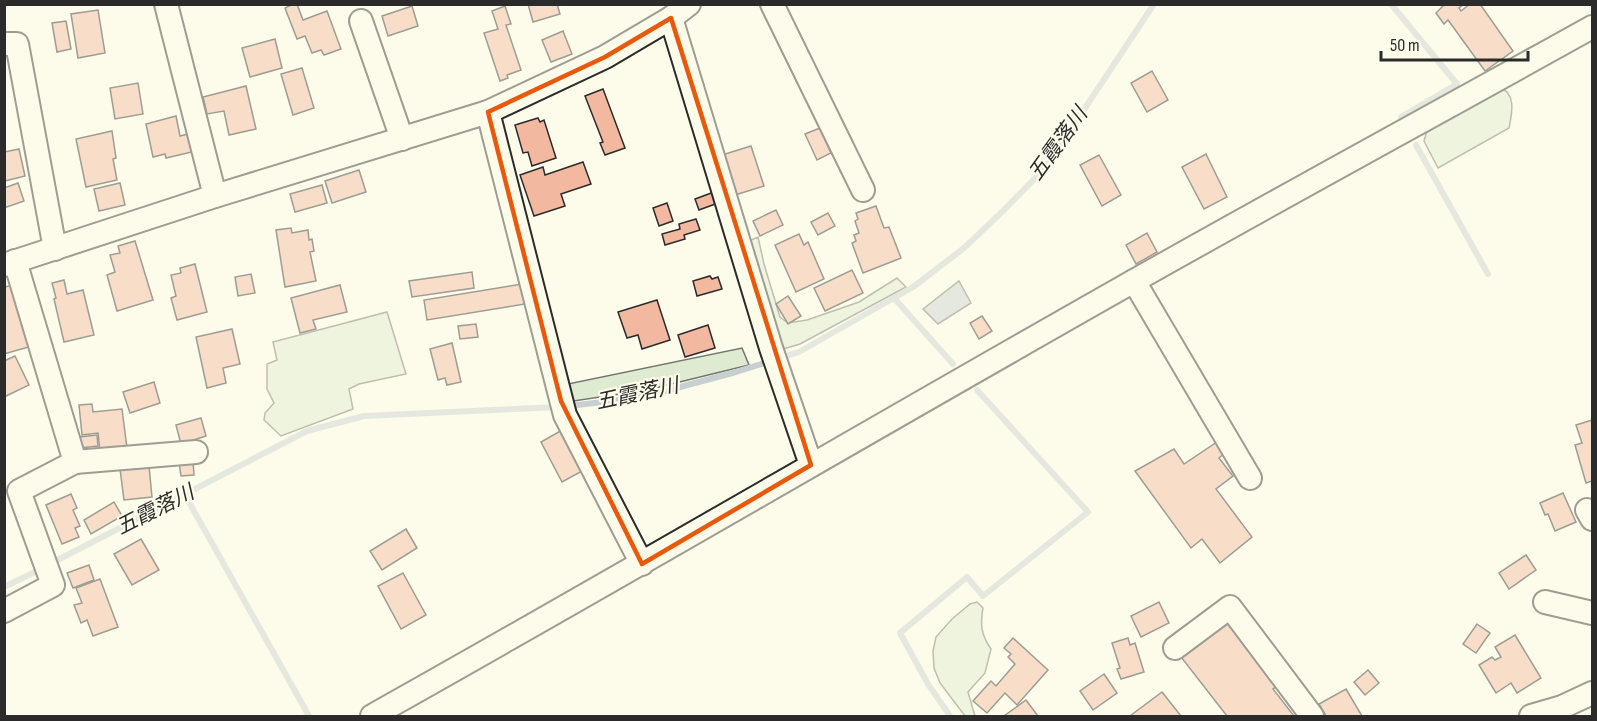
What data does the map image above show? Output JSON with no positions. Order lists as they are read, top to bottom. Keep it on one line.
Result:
{"water":["五霞落川"],"scale_bar":"50 m"}
